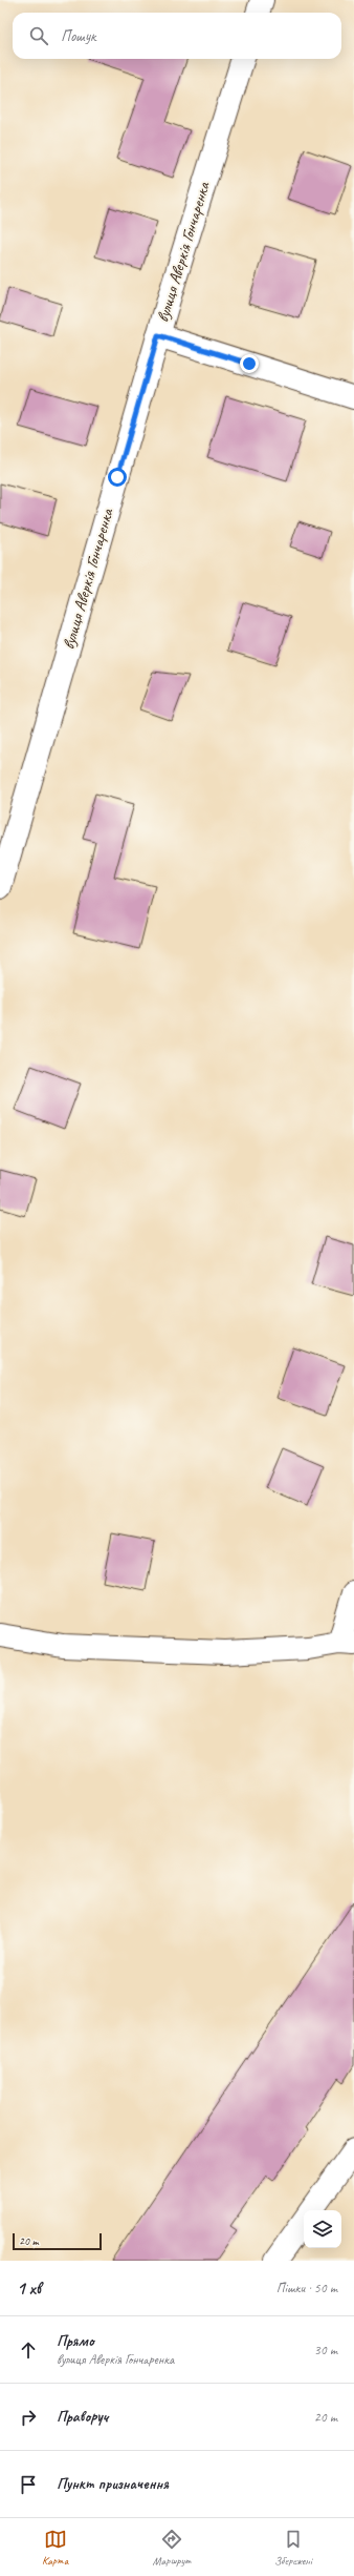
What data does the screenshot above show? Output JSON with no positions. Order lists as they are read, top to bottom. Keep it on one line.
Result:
{"streets":{"street":["вулиця Аверкія Гончаренка"]},"scale_bar":"20 m","page":{"search":"Пошук","scale":"20 m","heading":["1 хв","Пішки · 50 m"],"list":[["Прямо","вулиця Аверкія Гончаренка","30 m"],["Праворуч","20 m"],"Пункт призначення"],"nav":["Карта","Маршрут","Збережені"]}}
